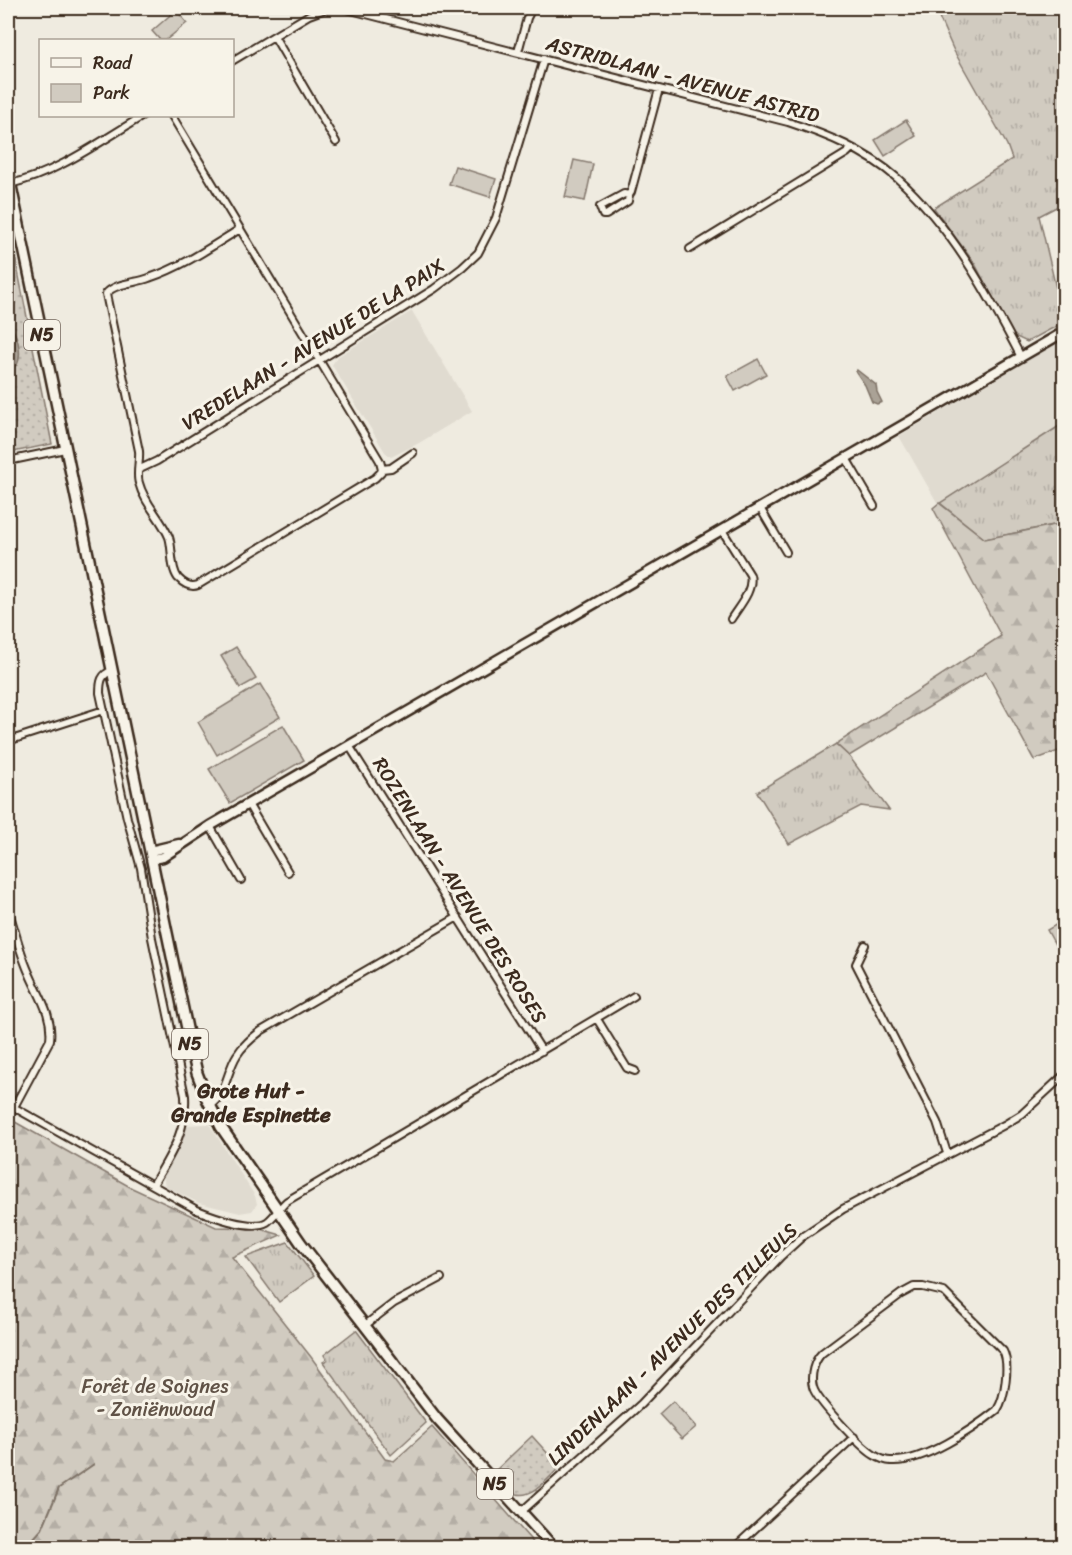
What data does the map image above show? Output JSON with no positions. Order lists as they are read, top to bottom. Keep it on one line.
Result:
{"streets":{"main road":["N5"],"street":["ASTRIDLAAN - AVENUE ASTRID","VREDELAAN - AVENUE DE LA PAIX","ROZENLAAN - AVENUE DES ROSES","LINDENLAAN - AVENUE DES TILLEULS"]},"crossings":[["ASTRIDLAAN - AVENUE ASTRID","VREDELAAN - AVENUE DE LA PAIX"],["N5","LINDENLAAN - AVENUE DES TILLEULS"]],"districts":["Grote Hut - Grande Espinette"],"parks":["Forêt de Soignes - Zoniënwoud"],"legend":["Road","Park"]}
